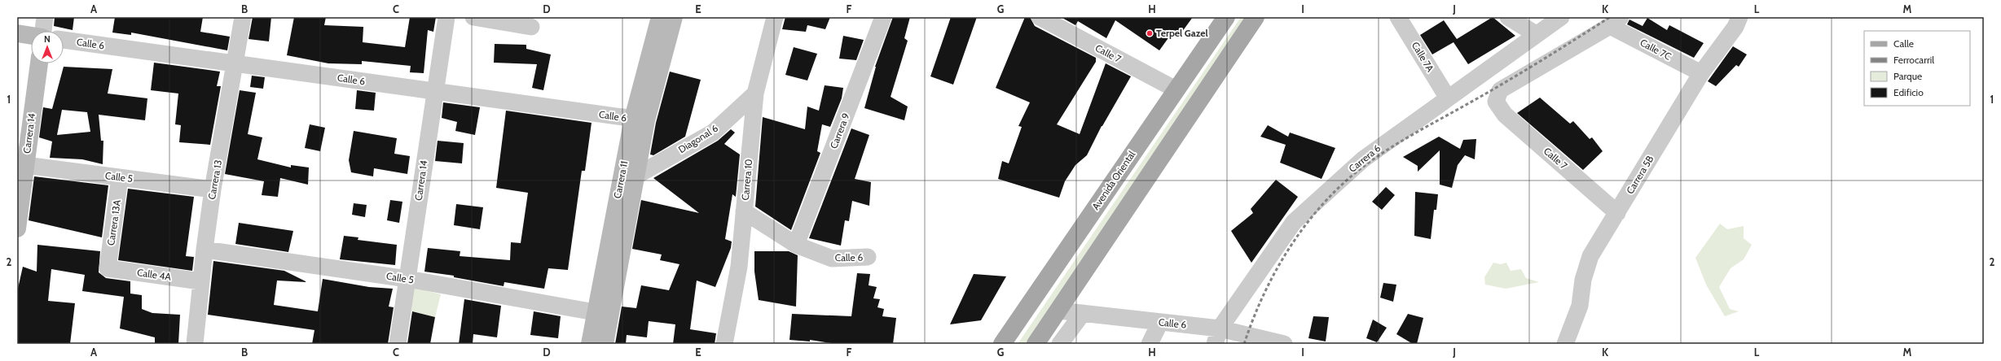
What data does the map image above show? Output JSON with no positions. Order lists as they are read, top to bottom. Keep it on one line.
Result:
{"streets":{"main road":["Carrera 14","Carrera 11","Avenida Oriental"],"street":["Calle 6","Calle 7C","Calle 7","Calle 7A","Carrera 9","Diagonal 6","Carrera 6","Carrera 5B","Calle 5","Carrera 13","Carrera 10","Carrera 13A","Calle 4A"]},"crossings":[["Calle 6","Carrera 9"],["Calle 6","Carrera 14"],["Calle 6","Carrera 6"],["Calle 6","Carrera 13"],["Calle 6","Carrera 11"],["Calle 6","Carrera 10"],["Calle 7C","Calle 7"],["Calle 7C","Carrera 5B"],["Calle 7","Carrera 5B"],["Calle 7","Avenida Oriental"],["Calle 7A","Carrera 6"],["Carrera 14","Calle 5"],["Diagonal 6","Carrera 11"],["Diagonal 6","Carrera 10"],["Calle 5","Carrera 13"],["Calle 5","Carrera 11"],["Calle 5","Carrera 13A"],["Carrera 13","Calle 4A"],["Carrera 13A","Calle 4A"]],"places":["Terpel Gazel"],"legend":["Calle","Ferrocarril","Parque","Edificio"],"north":"top","grid":{"columns":["A","B","C","D","E","F","G","H","I","J","K","L","M"],"rows":["1","2"]}}
